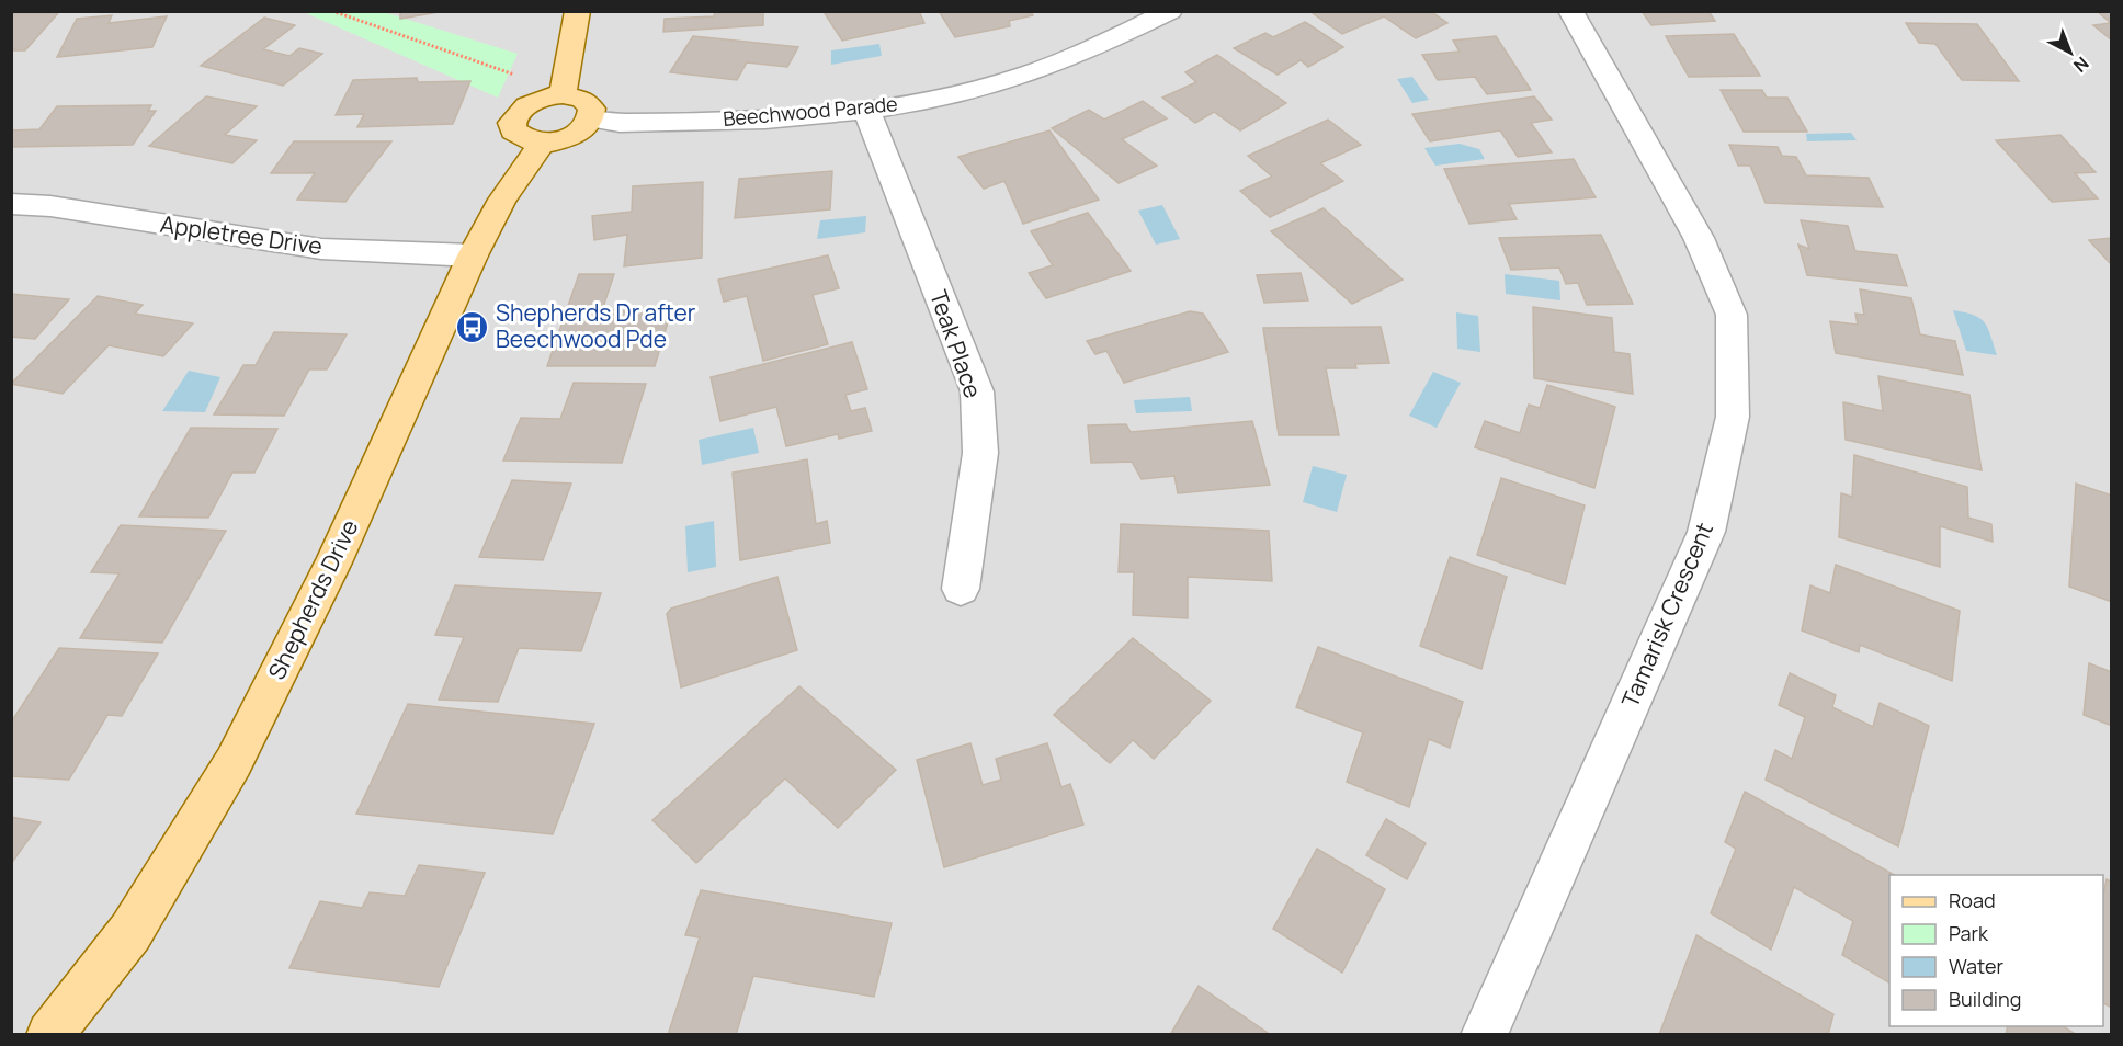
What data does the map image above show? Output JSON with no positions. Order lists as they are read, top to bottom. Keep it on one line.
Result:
{"streets":{"main road":["Shepherds Drive"],"street":["Beechwood Parade","Appletree Drive","Teak Place","Tamarisk Crescent"]},"crossings":[["Beechwood Parade","Teak Place"],["Appletree Drive","Shepherds Drive"]],"places":{"bus stop":["Shepherds Dr after Beechwood Pde"]},"legend":["Road","Park","Water","Building"],"north":"bottom right"}
